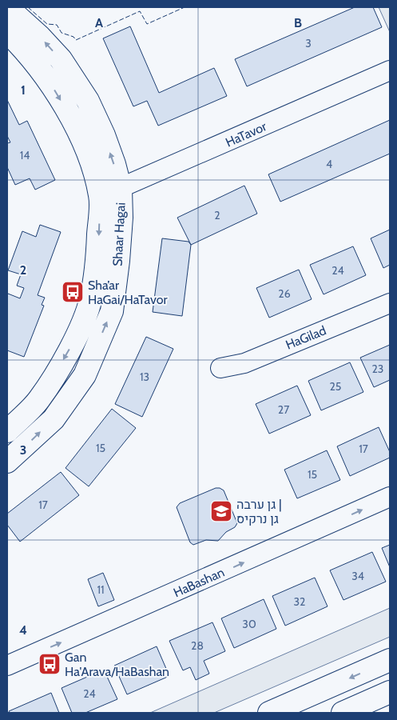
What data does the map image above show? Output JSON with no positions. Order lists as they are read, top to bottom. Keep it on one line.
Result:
{"streets":{"street":["HaTavor","Shaar Hagai","HaGilad","HaBashan"]},"crossings":[["HaTavor","Shaar Hagai"]],"places":{"bus stop":["Sha’ar HaGai/HaTavor","Gan Ha'Arava/HaBashan"],"school or university":["גן ערבה | גן נרקיס"]},"house_numbers":["3","14","4","2","24","26","23","13","25","27","15","17","15","17","34","11","32","30","28","24"],"grid":{"columns":["A","B"],"rows":["1","2","3","4"]}}
